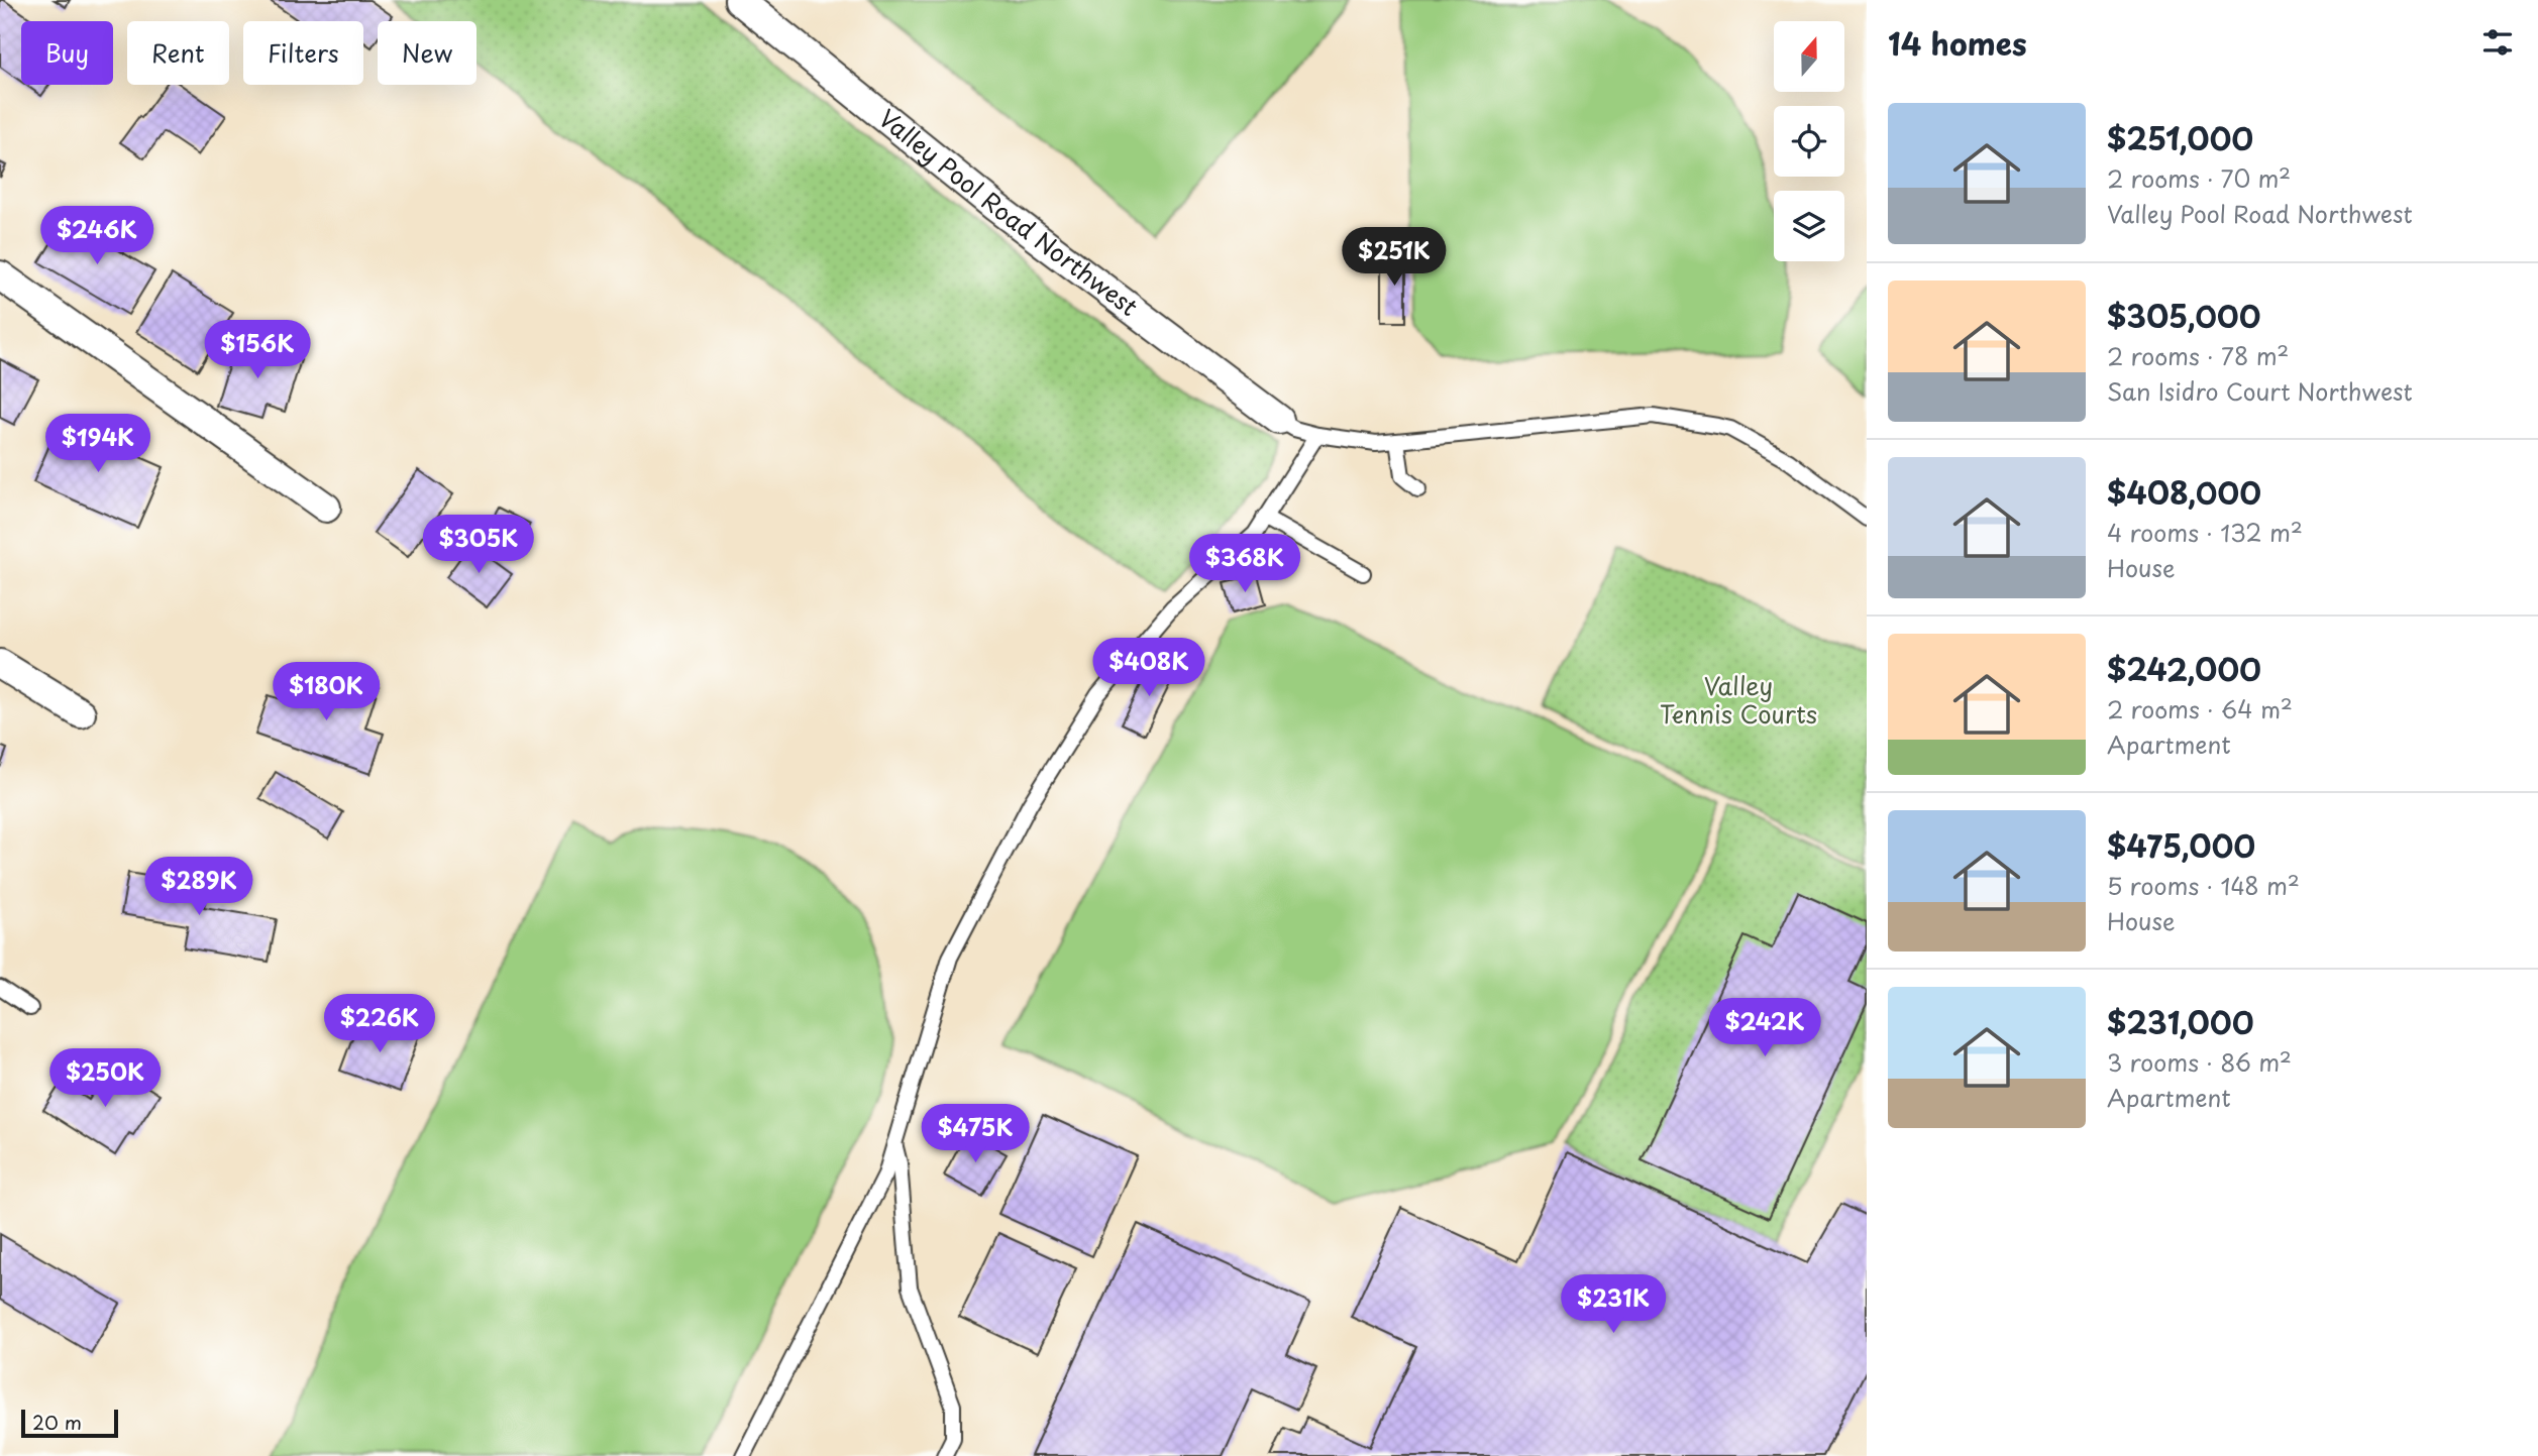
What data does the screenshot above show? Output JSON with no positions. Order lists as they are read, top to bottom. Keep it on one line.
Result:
{"streets":{"street":["Valley Pool Road Northwest"]},"parks":["Valley Tennis Courts"],"scale_bar":"20 m","north":"top","page":{"heading":"14 homes","chip":["Buy","Rent","Filters","New"],"list":[{"name":"$251,000","note":"2 rooms · 70 m² · Valley Pool Road Northwest"},{"name":"$305,000","note":"2 rooms · 78 m² · San Isidro Court Northwest"},{"name":"$408,000","note":"4 rooms · 132 m² · House"},{"name":"$242,000","note":"2 rooms · 64 m² · Apartment"},{"name":"$475,000","note":"5 rooms · 148 m² · House"},{"name":"$231,000","note":"3 rooms · 86 m² · Apartment"}],"price":["$246K","$251K","$156K","$194K","$305K","$368K","$408K","$180K","$289K","$226K","$242K","$250K","$475K","$231K"],"scale":"20 m"}}
